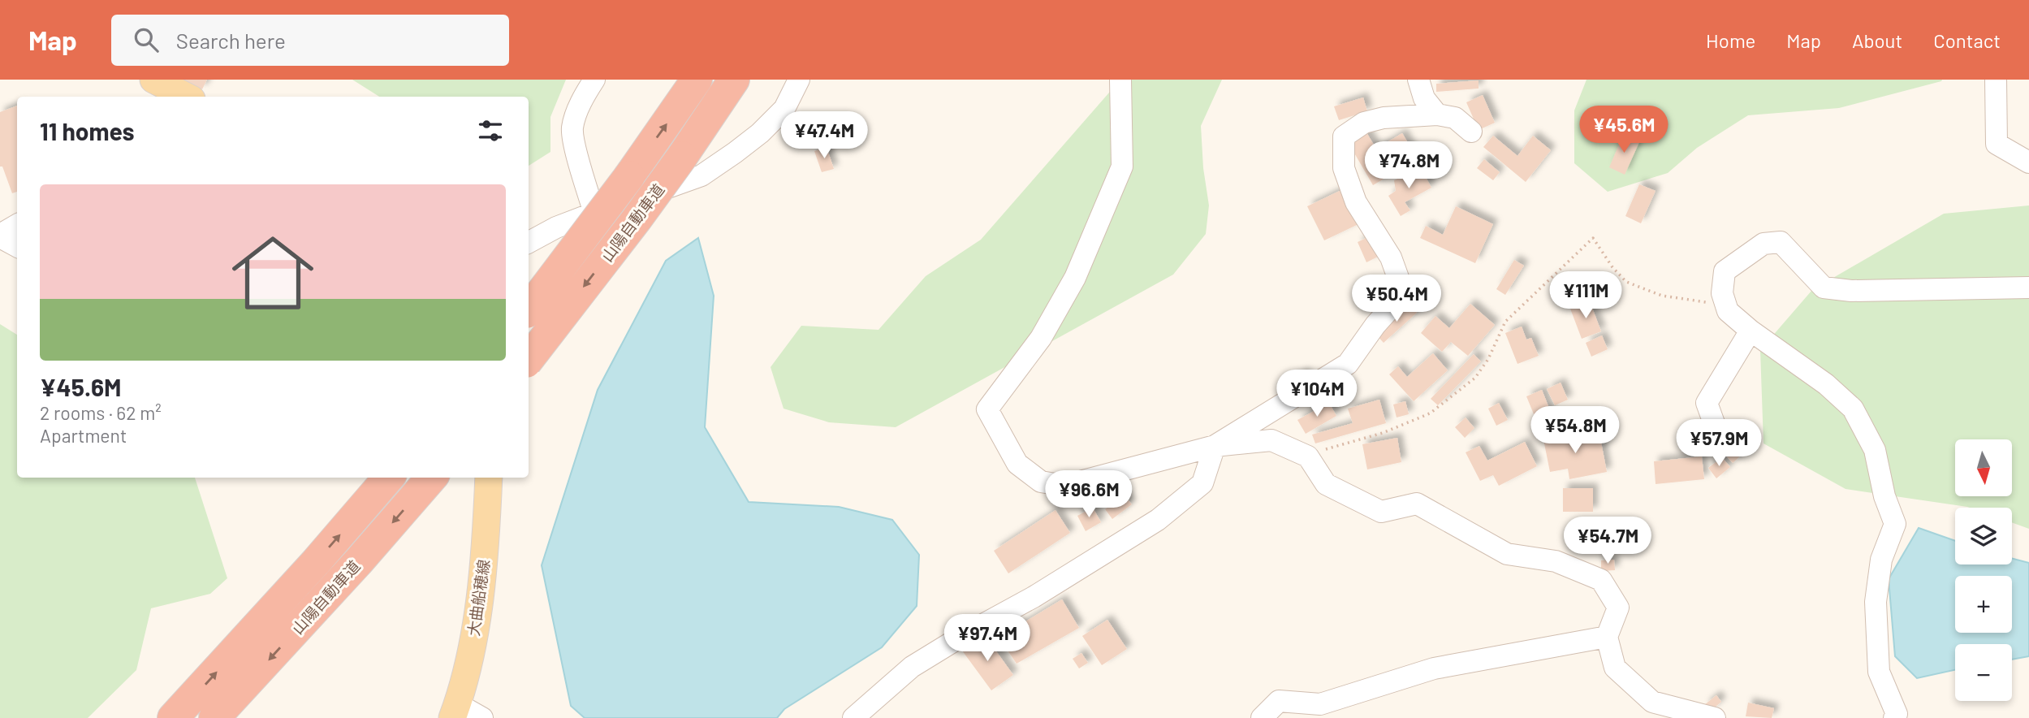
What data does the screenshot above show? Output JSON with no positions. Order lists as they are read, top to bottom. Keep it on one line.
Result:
{"streets":{"highway":["山陽自動車道"],"main road":["大曲船穂線"]},"north":"bottom","page":{"header":"Map","search":"Search here","nav":["Home","Map","About","Contact"],"heading":"11 homes","price":["¥45.6M","¥47.4M","¥74.8M","¥111M","¥50.4M","¥104M","¥54.8M","¥57.9M","¥96.6M","¥54.7M","¥97.4M"],"list":[{"name":"¥45.6M","note":"2 rooms · 62 m² · Apartment"}],"map_buttons":["+","−"]}}
